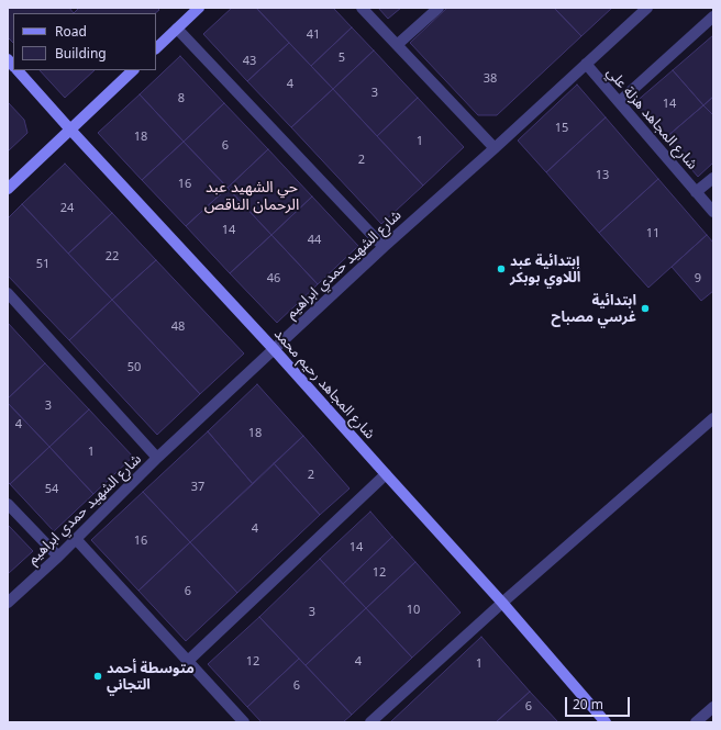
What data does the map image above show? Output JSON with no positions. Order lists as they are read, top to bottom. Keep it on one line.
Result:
{"streets":{"street":["شارع المجاهد هزلة علي","شارع الشهيد حمدي ابراهيم","شارع المجاهد رحيم محمد"]},"crossings":[["شارع المجاهد هزلة علي","شارع الشهيد حمدي ابراهيم"],["شارع الشهيد حمدي ابراهيم","شارع المجاهد رحيم محمد"]],"districts":["حي الشهيد عبد الرحمان الناقص"],"places":["إبتدائية عبد اللاوي بوبكر","ابتدائية غرسي مصباح","متوسطة أحمد التجاني"],"house_numbers":["41","5","43","38","4","3","8","14","15","18","1","6","2","13","16","24","14","11","44","22","51","46","9","48","50","3","4","18","1","2","37","54","4","16","14","12","6","10","3","12","4","1","6","6"],"legend":["Road","Building"],"scale_bar":"20 m"}
